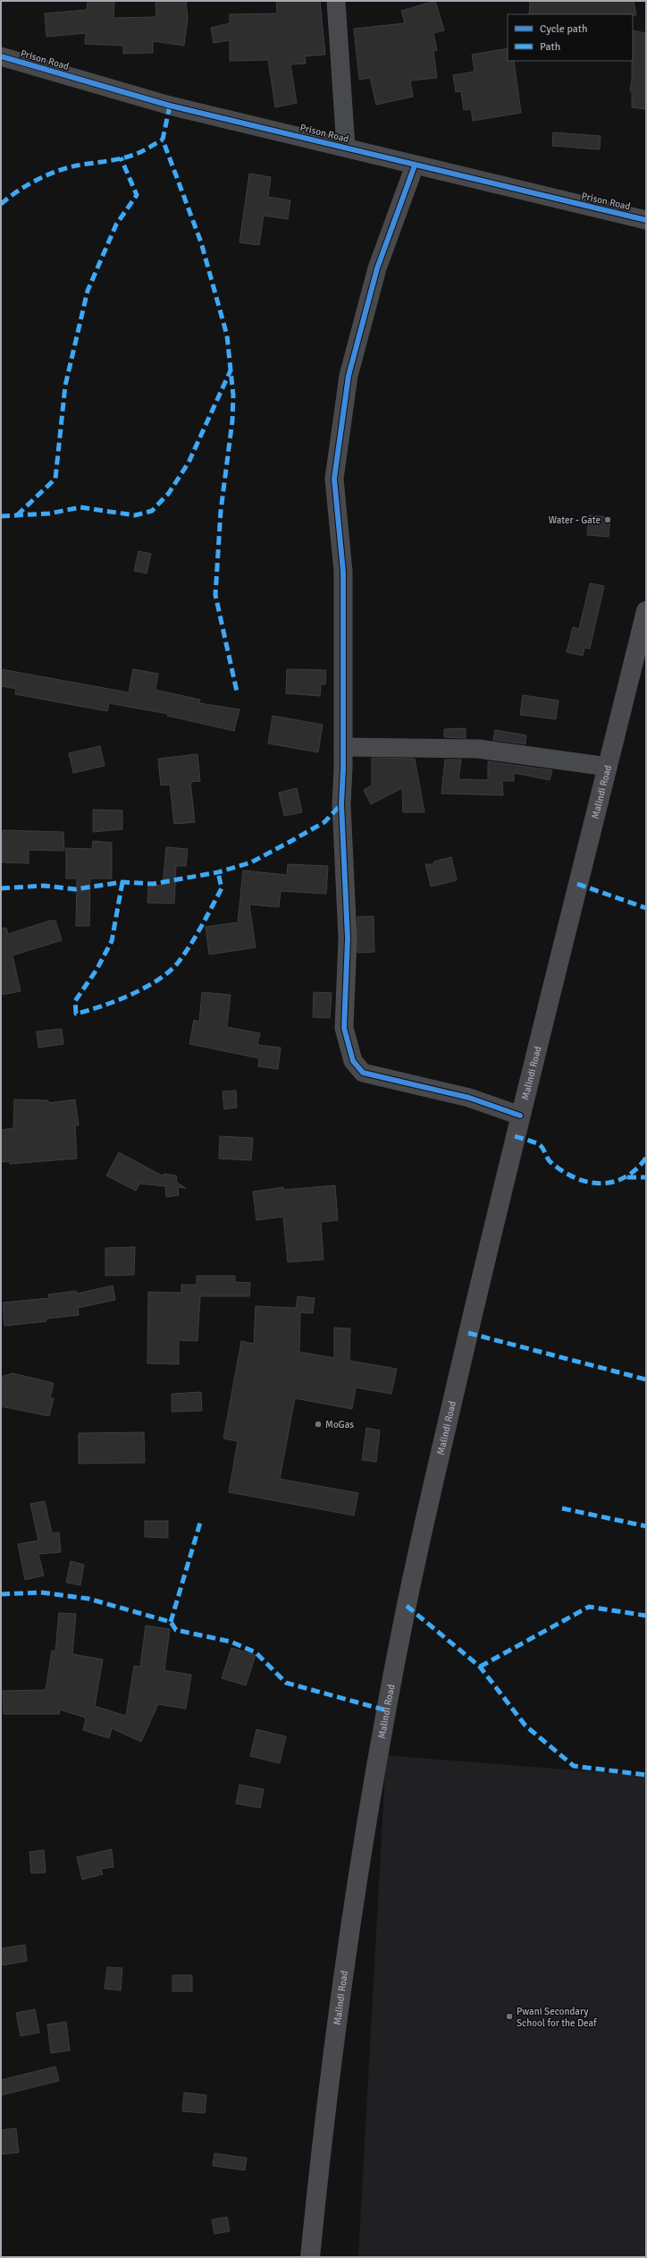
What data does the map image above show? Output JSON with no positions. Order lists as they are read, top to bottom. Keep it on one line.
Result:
{"streets":{"highway":["Malindi Road"],"street":["Prison Road"]},"places":["Water - Gate","MoGas","Pwani Secondary School for the Deaf"],"legend":["Cycle path","Path"]}
